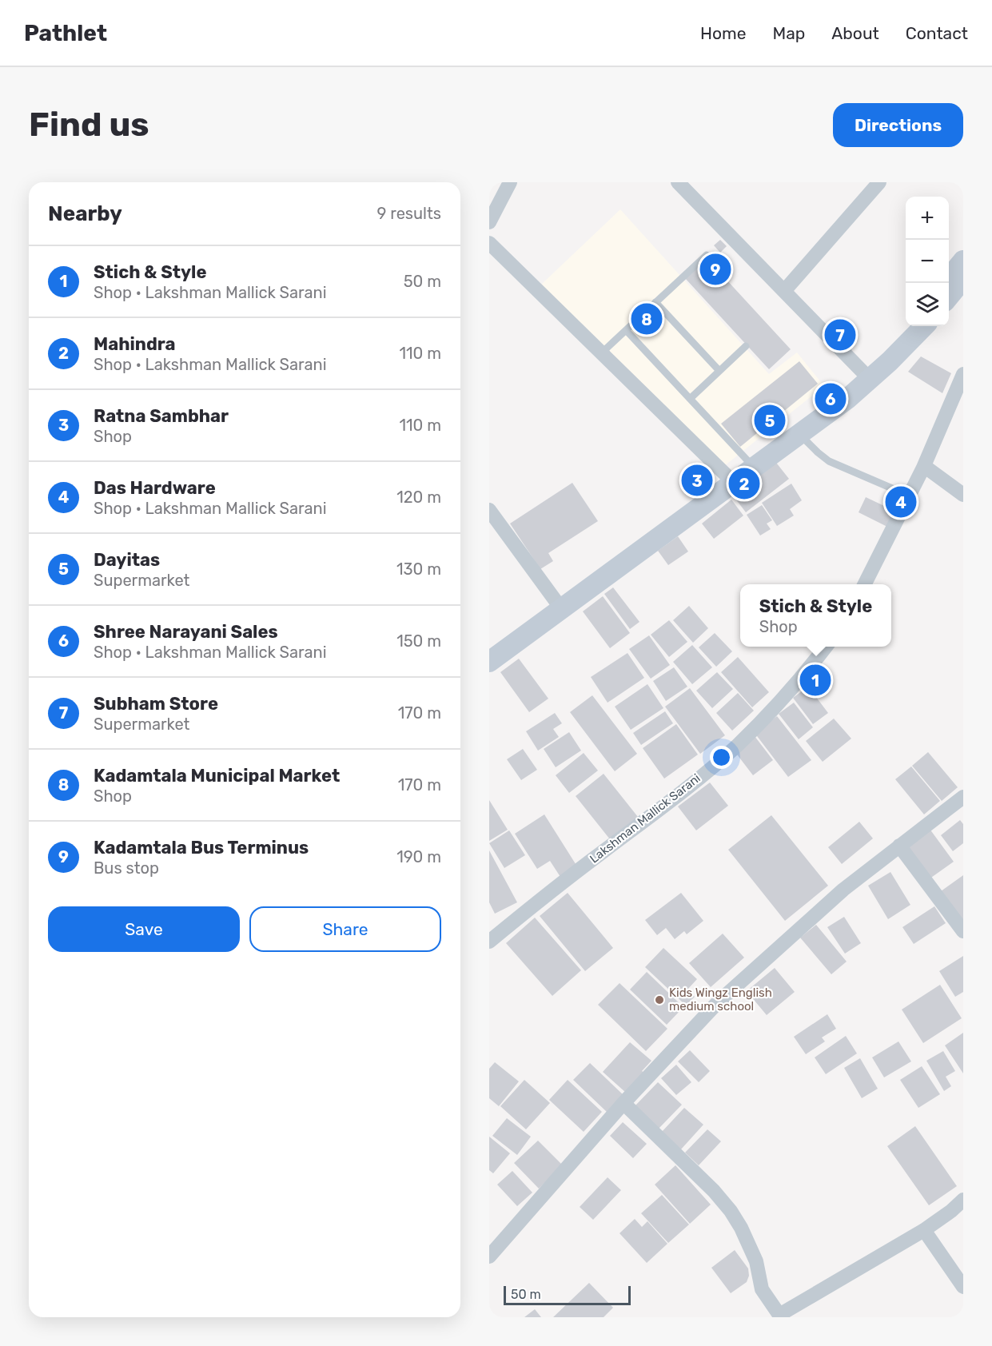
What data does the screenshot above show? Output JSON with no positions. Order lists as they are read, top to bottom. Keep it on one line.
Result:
{"streets":{"street":["Lakshman Mallick Sarani"]},"places":["Kids Wingz English medium school"],"scale_bar":"50 m","page":{"header":"Pathlet","nav":["Home","Map","About","Contact"],"buttons":["Directions",["Save","Share"]],"title":"Find us","heading":["Nearby","9 results"],"map_buttons":["+","−"],"list":[{"mark":"1","name":"Stich & Style","note":"Shop · Lakshman Mallick Sarani","value":"50 m"},{"mark":"2","name":"Mahindra","note":"Shop · Lakshman Mallick Sarani","value":"110 m"},{"mark":"3","name":"Ratna Sambhar","note":"Shop","value":"110 m"},{"mark":"4","name":"Das Hardware","note":"Shop · Lakshman Mallick Sarani","value":"120 m"},{"mark":"5","name":"Dayitas","note":"Supermarket","value":"130 m"},{"mark":"6","name":"Shree Narayani Sales","note":"Shop · Lakshman Mallick Sarani","value":"150 m"},{"mark":"7","name":"Subham Store","note":"Supermarket","value":"170 m"},{"mark":"8","name":"Kadamtala Municipal Market","note":"Shop","value":"170 m"},{"mark":"9","name":"Kadamtala Bus Terminus","note":"Bus stop","value":"190 m"}],"pins":["9","8","7","6","5","3","2","4","1"],"popup":["Stich & Style","Shop"],"scale":"50 m"}}
